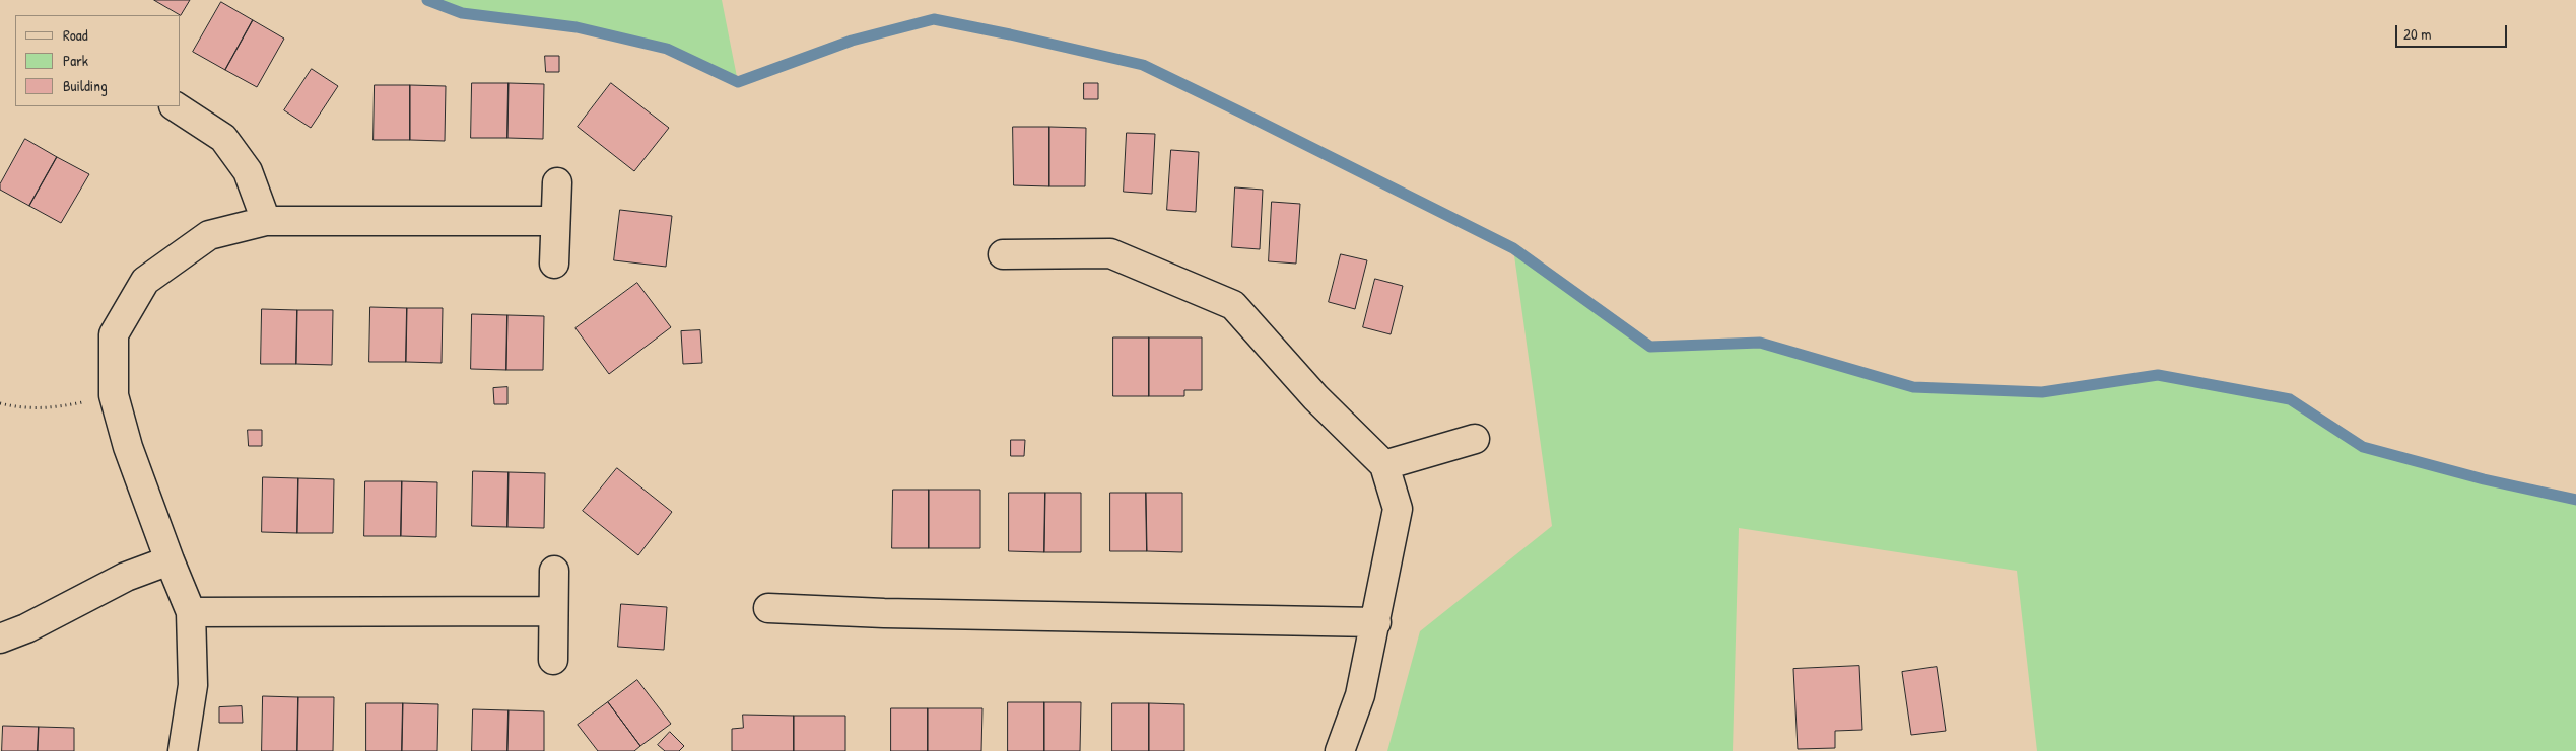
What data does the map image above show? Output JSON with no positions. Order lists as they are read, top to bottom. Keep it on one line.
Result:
{"legend":["Road","Park","Building"],"scale_bar":"20 m"}
